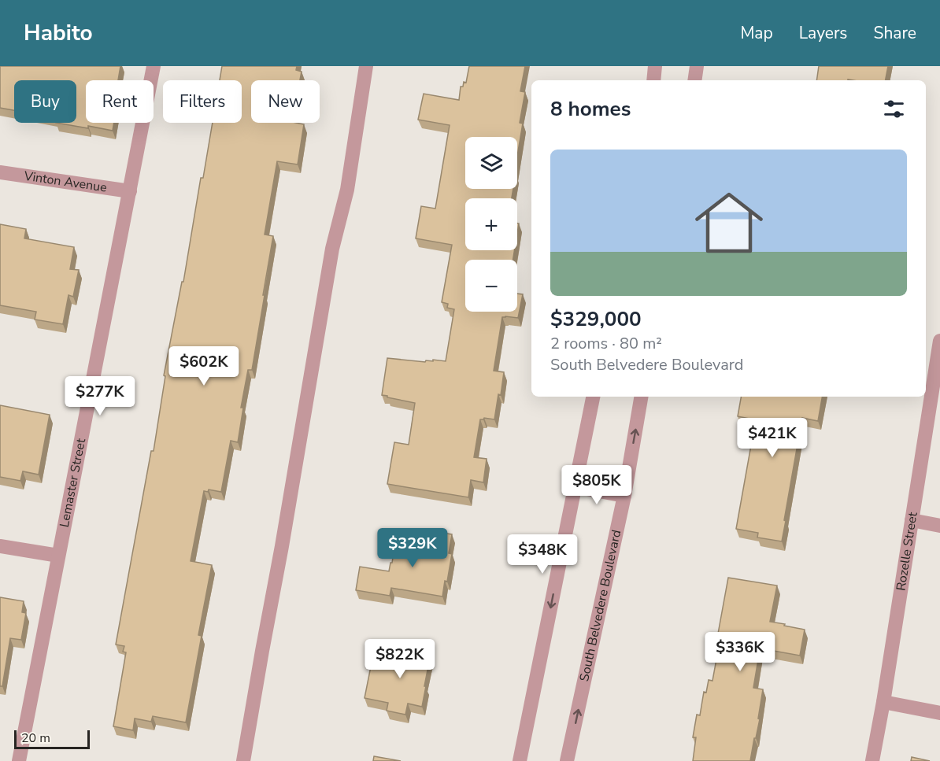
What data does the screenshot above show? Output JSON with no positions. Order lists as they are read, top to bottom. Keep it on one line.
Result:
{"streets":{"street":["Vinton Avenue","Lemaster Street","Rozelle Street","South Belvedere Boulevard"]},"crossings":[["Vinton Avenue","Lemaster Street"]],"scale_bar":"20 m","page":{"header":"Habito","nav":["Map","Layers","Share"],"chip":["Buy","Rent","Filters","New"],"heading":"8 homes","map_buttons":["+","−"],"list":[{"name":"$329,000","note":"2 rooms · 80 m² · South Belvedere Boulevard"}],"price":["$602K","$277K","$421K","$805K","$329K","$348K","$336K","$822K"],"scale":"20 m"}}
